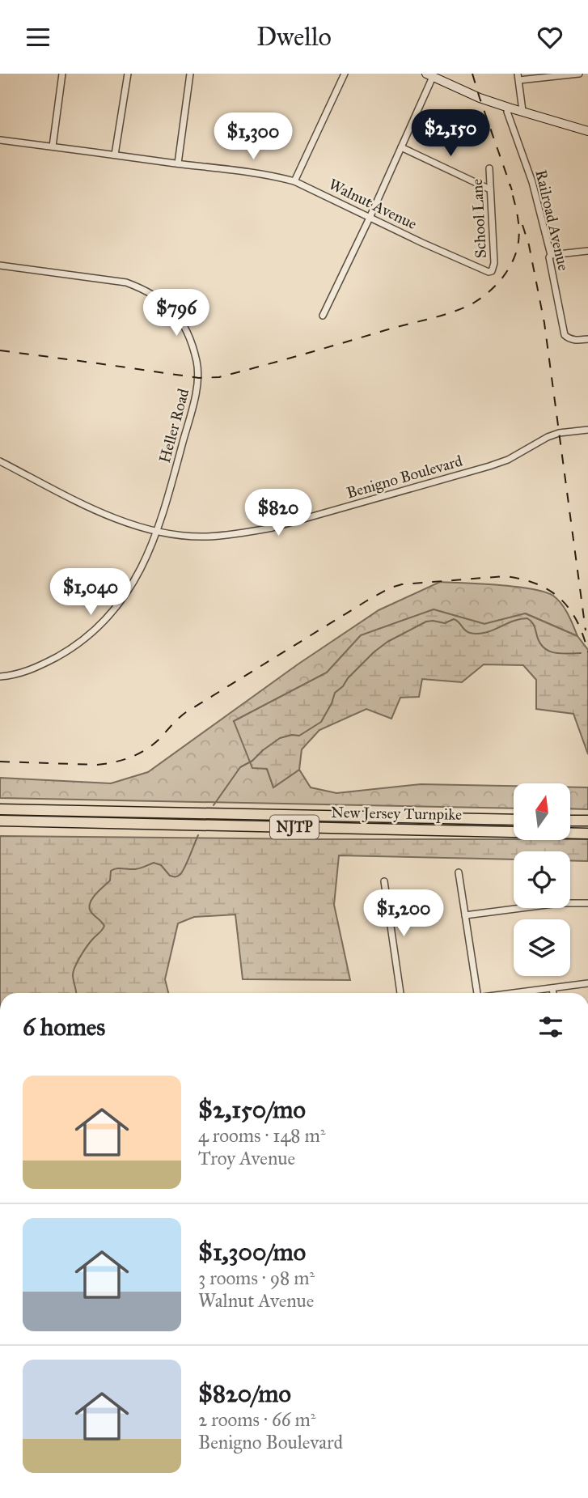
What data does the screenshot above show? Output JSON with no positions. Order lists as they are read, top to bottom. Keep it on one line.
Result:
{"streets":{"highway":["New Jersey Turnpike","NJTP"],"street":["Walnut Avenue","School Lane","Railroad Avenue","Heller Road","Benigno Boulevard"]},"crossings":[["Walnut Avenue","School Lane"],["Heller Road","Benigno Boulevard"]],"north":"top","page":{"header":"Dwello","price":["$2,150","$1,300","$796","$820","$1,040","$1,200"],"heading":"6 homes","list":[{"name":"$2,150/mo","note":"4 rooms · 148 m² · Troy Avenue"},{"name":"$1,300/mo","note":"3 rooms · 98 m² · Walnut Avenue"},{"name":"$820/mo","note":"2 rooms · 66 m² · Benigno Boulevard"}]}}
